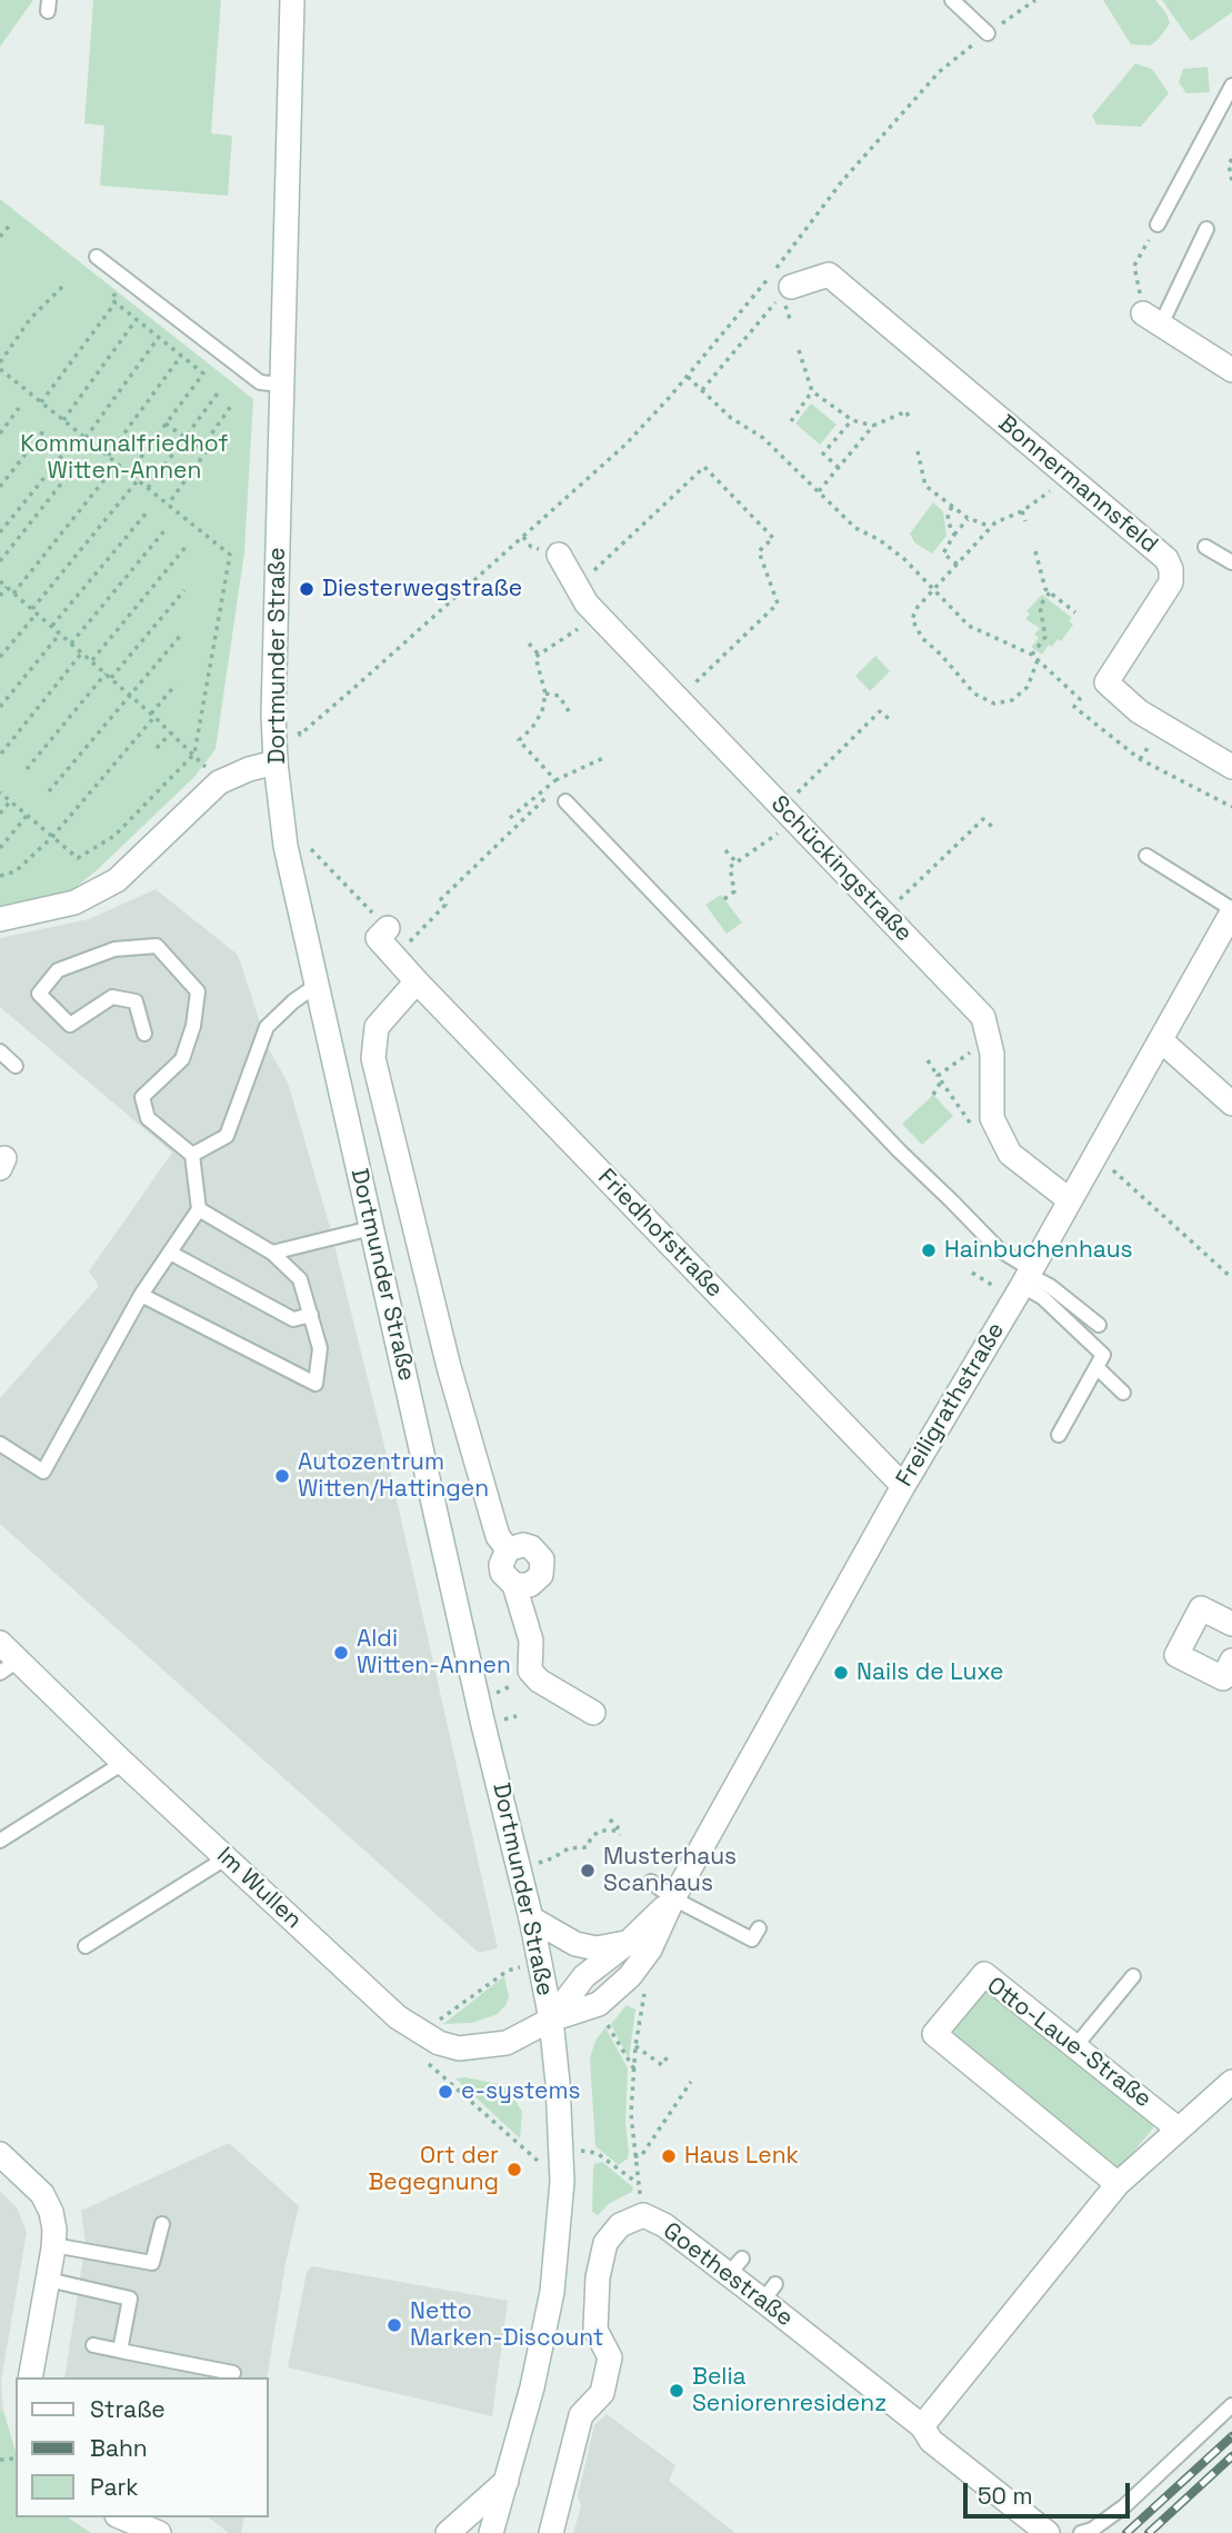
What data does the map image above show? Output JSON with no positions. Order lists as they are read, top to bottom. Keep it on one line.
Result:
{"streets":{"street":["Bonnermannsfeld","Dortmunder Straße","Schückingstraße","Friedhofstraße","Freiligrathstraße","Im Wullen","Otto-Laue-Straße","Goethestraße"]},"crossings":[["Dortmunder Straße","Freiligrathstraße"],["Dortmunder Straße","Im Wullen"],["Schückingstraße","Freiligrathstraße"],["Friedhofstraße","Freiligrathstraße"],["Freiligrathstraße","Im Wullen"]],"parks":["Kommunalfriedhof Witten-Annen"],"places":["Diesterwegstraße","Hainbuchenhaus","Autozentrum Witten/Hattingen","Aldi Witten-Annen","Nails de Luxe","Musterhaus Scanhaus","e-systems","Haus Lenk","Ort der Begegnung","Netto Marken-Discount","Belia Seniorenresidenz"],"legend":["Straße","Bahn","Park"],"scale_bar":"50 m"}
